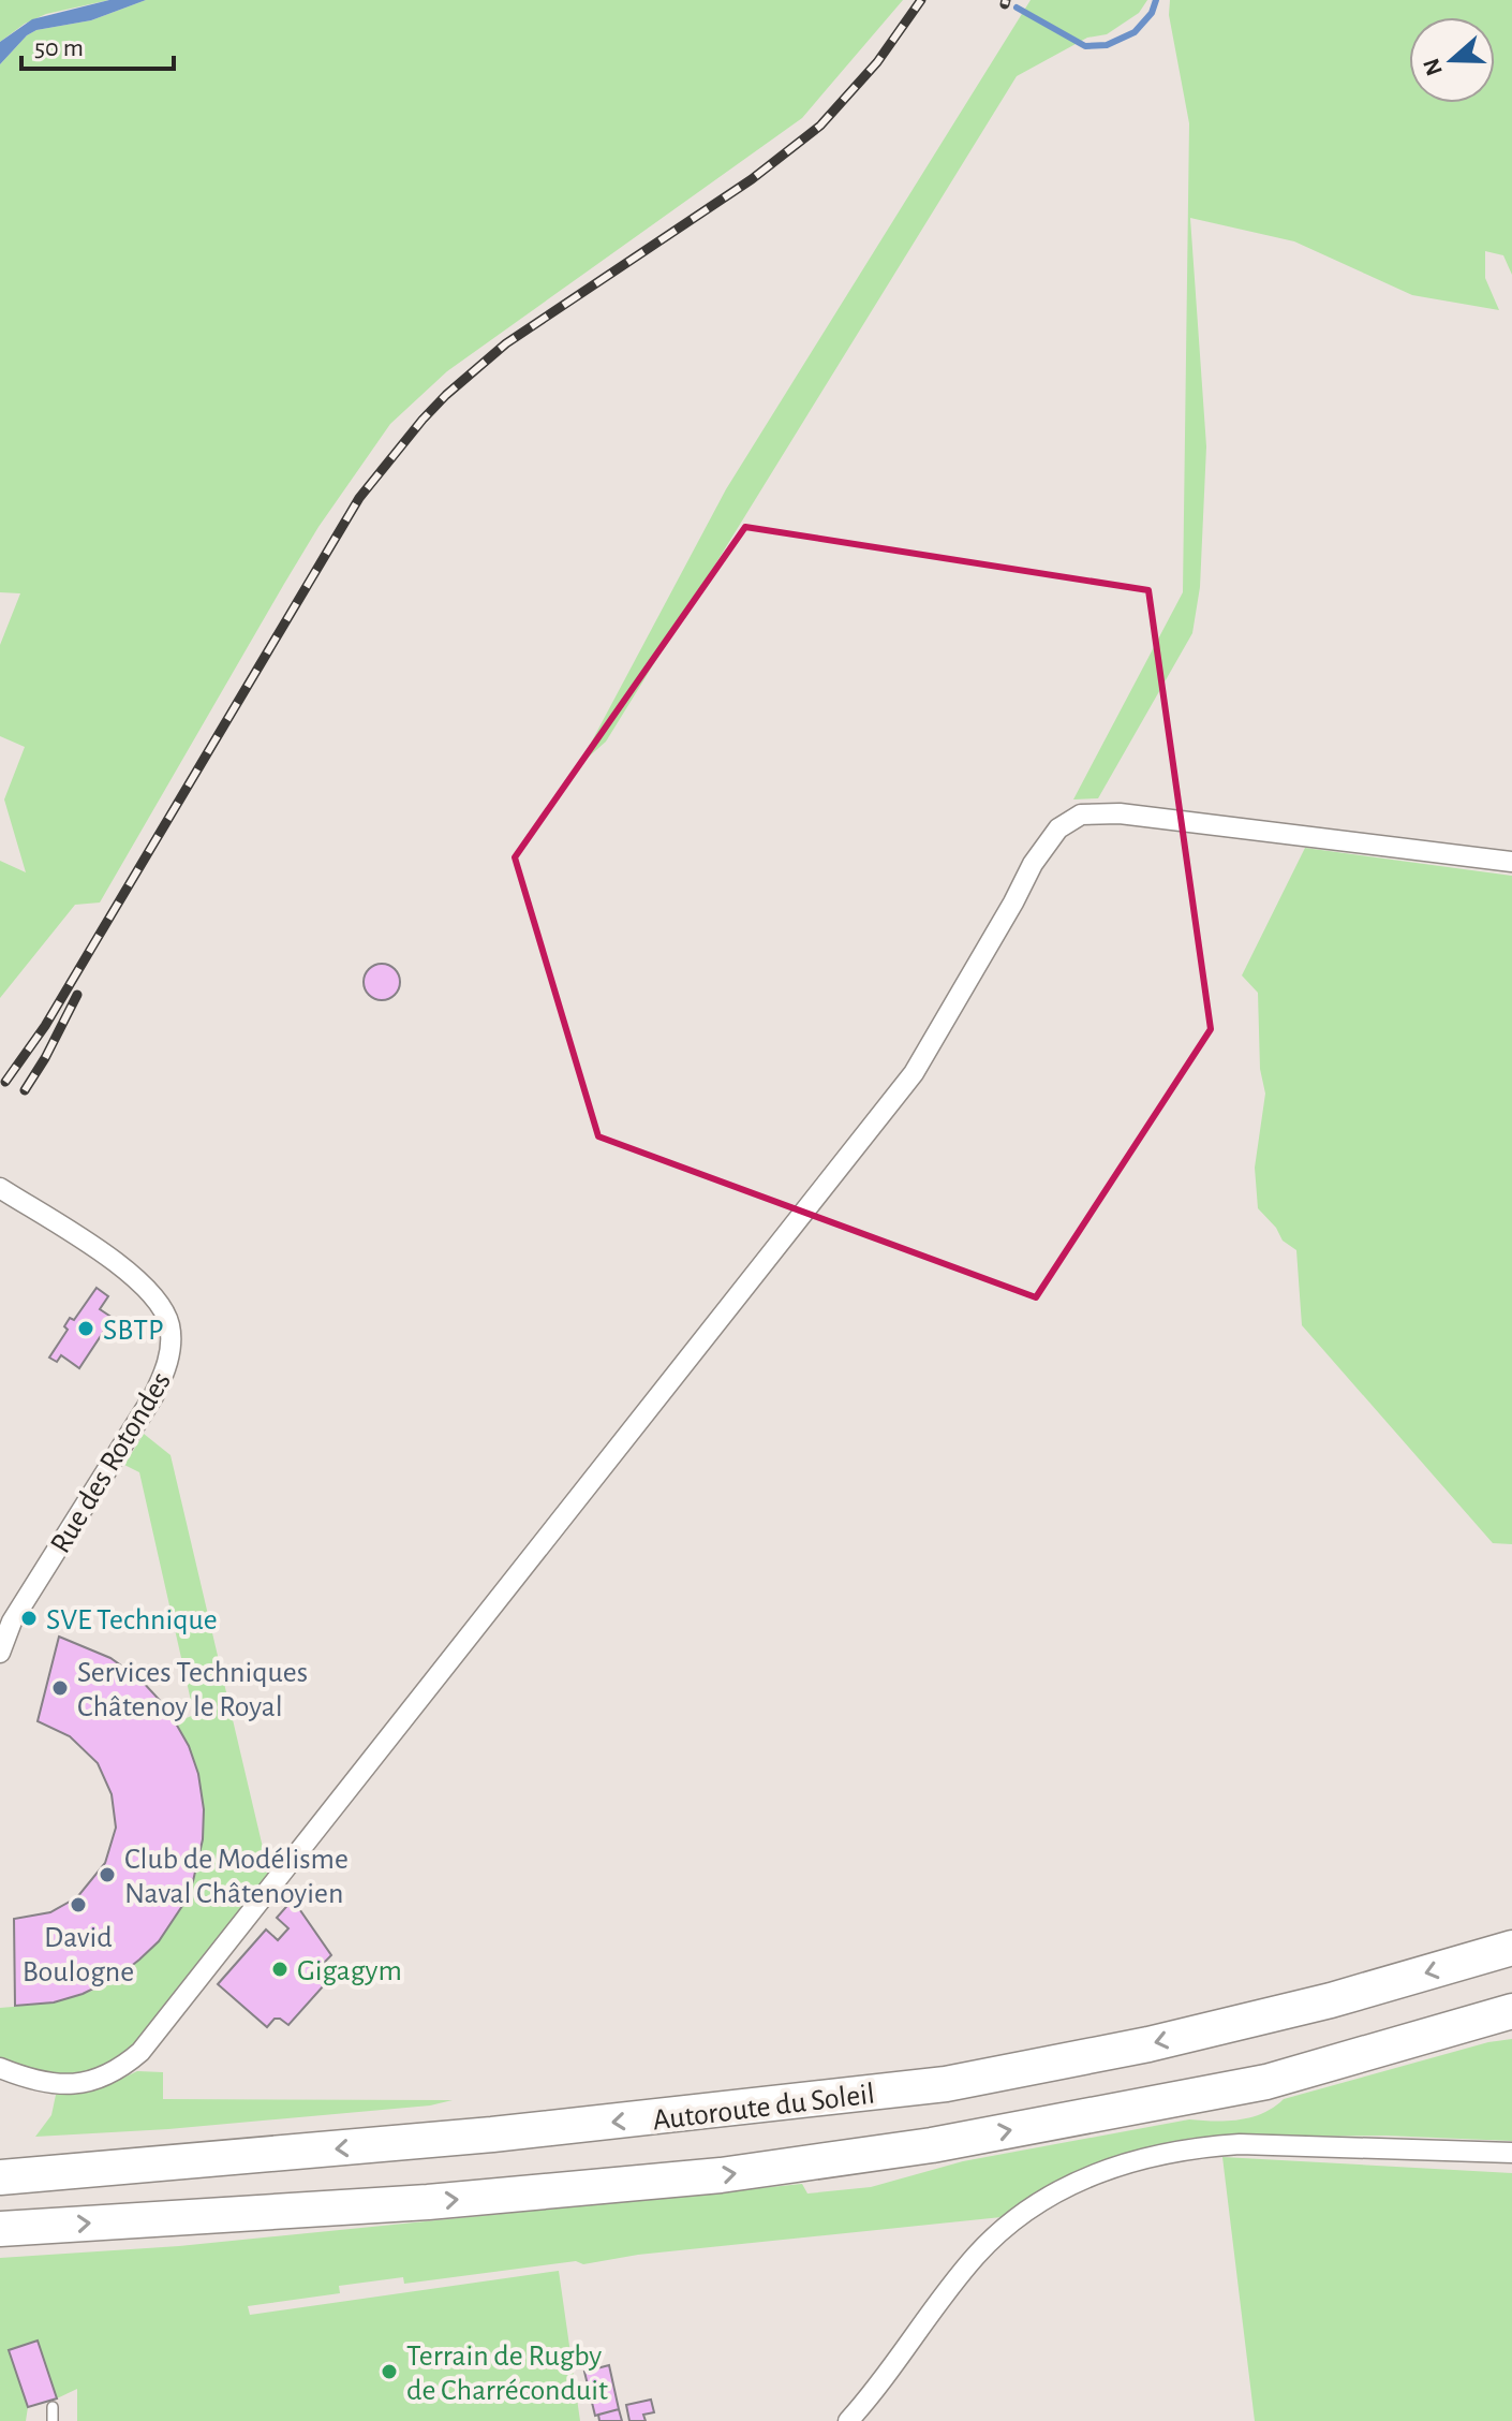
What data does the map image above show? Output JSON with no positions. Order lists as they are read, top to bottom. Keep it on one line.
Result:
{"streets":{"highway":["Autoroute du Soleil"],"street":["Rue des Rotondes"]},"places":["SBTP","SVE Technique","Services Techniques Châtenoy le Royal","Club de Modélisme Naval Châtenoyien","David Boulogne","Gigagym","Terrain de Rugby de Charréconduit"],"scale_bar":"50 m","north":"left"}
